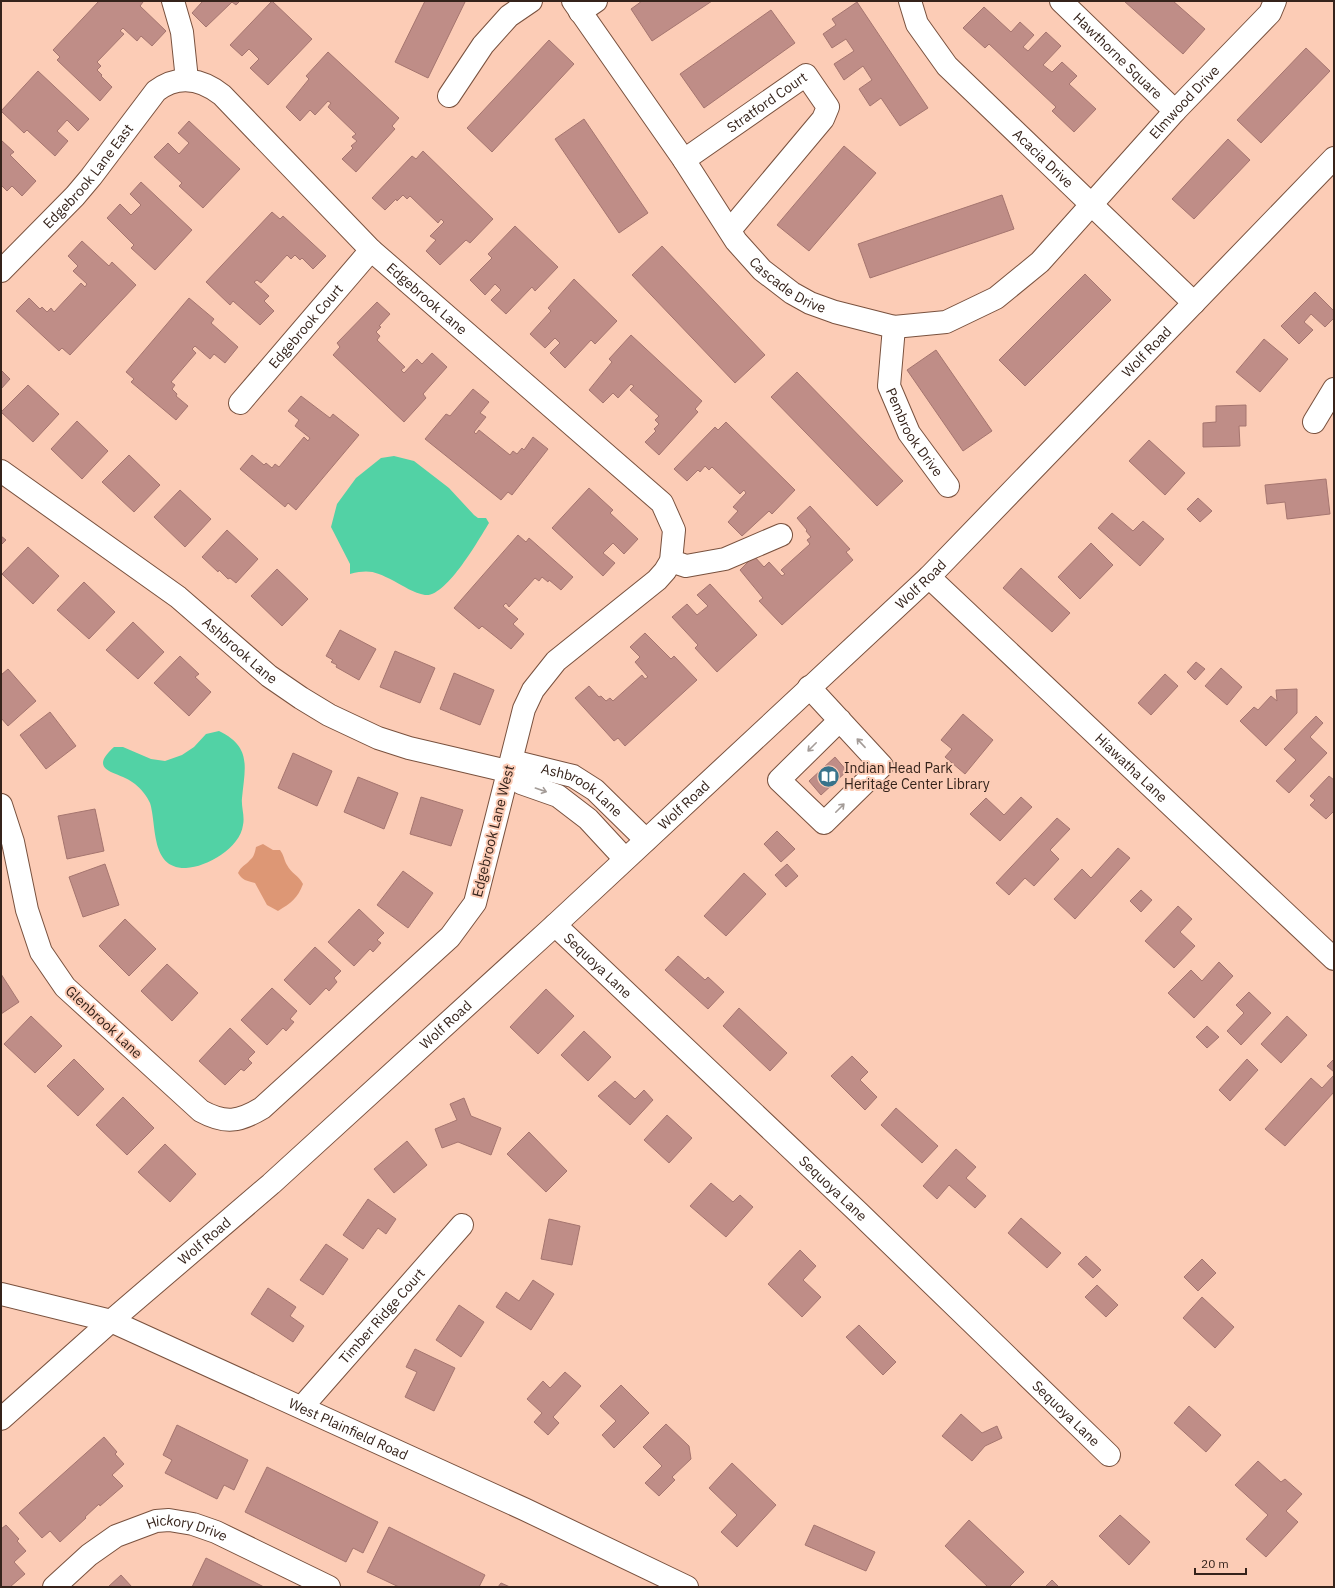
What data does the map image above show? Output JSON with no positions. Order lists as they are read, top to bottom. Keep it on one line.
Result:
{"streets":{"street":["Hawthorne Square","Elmwood Drive","Stratford Court","Acacia Drive","Edgebrook Lane East","Cascade Drive","Edgebrook Lane","Edgebrook Court","Wolf Road","Pembrook Drive","Ashbrook Lane","Hiawatha Lane","Edgebrook Lane West","Sequoya Lane","Glenbrook Lane","Timber Ridge Court","West Plainfield Road","Hickory Drive"]},"crossings":[["Hawthorne Square","Elmwood Drive"],["Elmwood Drive","Acacia Drive"],["Elmwood Drive","Cascade Drive"],["Stratford Court","Cascade Drive"],["Acacia Drive","Cascade Drive"],["Acacia Drive","Wolf Road"],["Edgebrook Lane East","Edgebrook Lane"],["Cascade Drive","Pembrook Drive"],["Edgebrook Lane","Edgebrook Court"],["Edgebrook Lane","Edgebrook Lane West"],["Wolf Road","Ashbrook Lane"],["Wolf Road","Hiawatha Lane"],["Wolf Road","Sequoya Lane"],["Wolf Road","West Plainfield Road"],["Ashbrook Lane","Edgebrook Lane West"],["Edgebrook Lane West","Glenbrook Lane"],["Timber Ridge Court","West Plainfield Road"]],"places":{"library":["Indian Head Park Heritage Center Library"]},"scale_bar":"20 m"}
